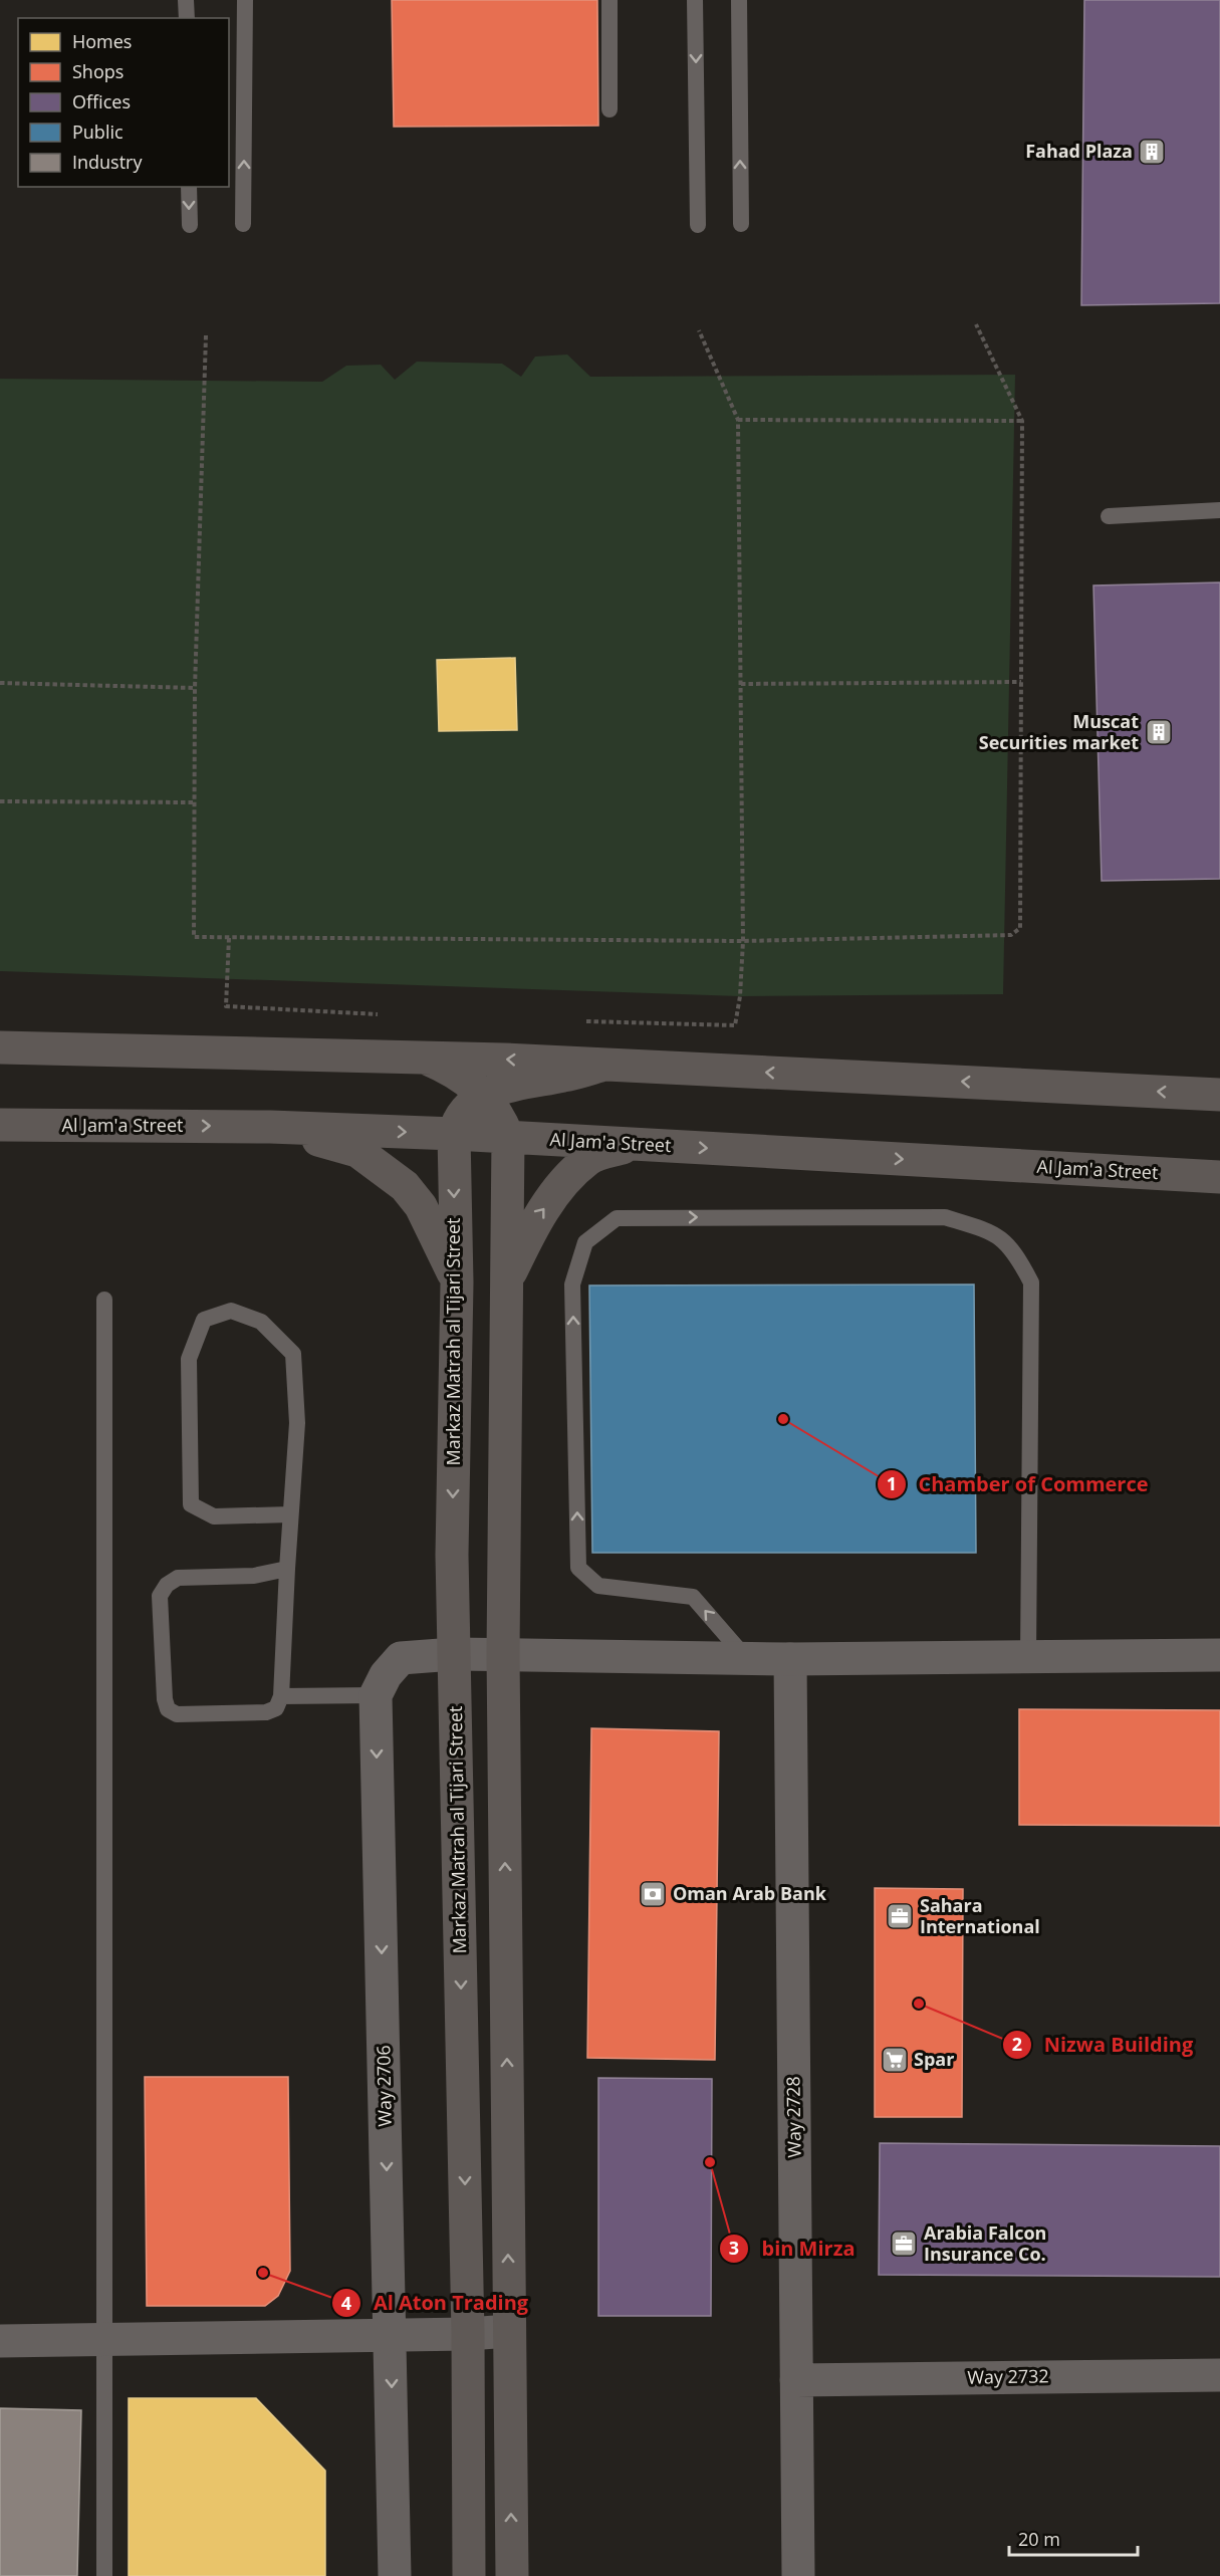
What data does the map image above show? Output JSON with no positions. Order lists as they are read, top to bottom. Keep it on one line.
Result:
{"streets":{"main road":["Al Jam'a Street","Markaz Matrah al Tijari Street"],"street":["Way 2706","Way 2728","Way 2732"]},"crossings":[["Al Jam'a Street","Markaz Matrah al Tijari Street"],["Way 2728","Way 2732"]],"one_way":["Way 2706"],"places":{"building":["Fahad Plaza","Muscat Securities market"],"other":["Chamber of Commerce","Nizwa Building","bin Mirza","Al Aton Trading"],"bank":["Oman Arab Bank"],"office":["Sahara International","Arabia Falcon Insurance Co."],"supermarket":["Spar"]},"legend":["Homes","Shops","Offices","Public","Industry"],"scale_bar":"20 m"}
